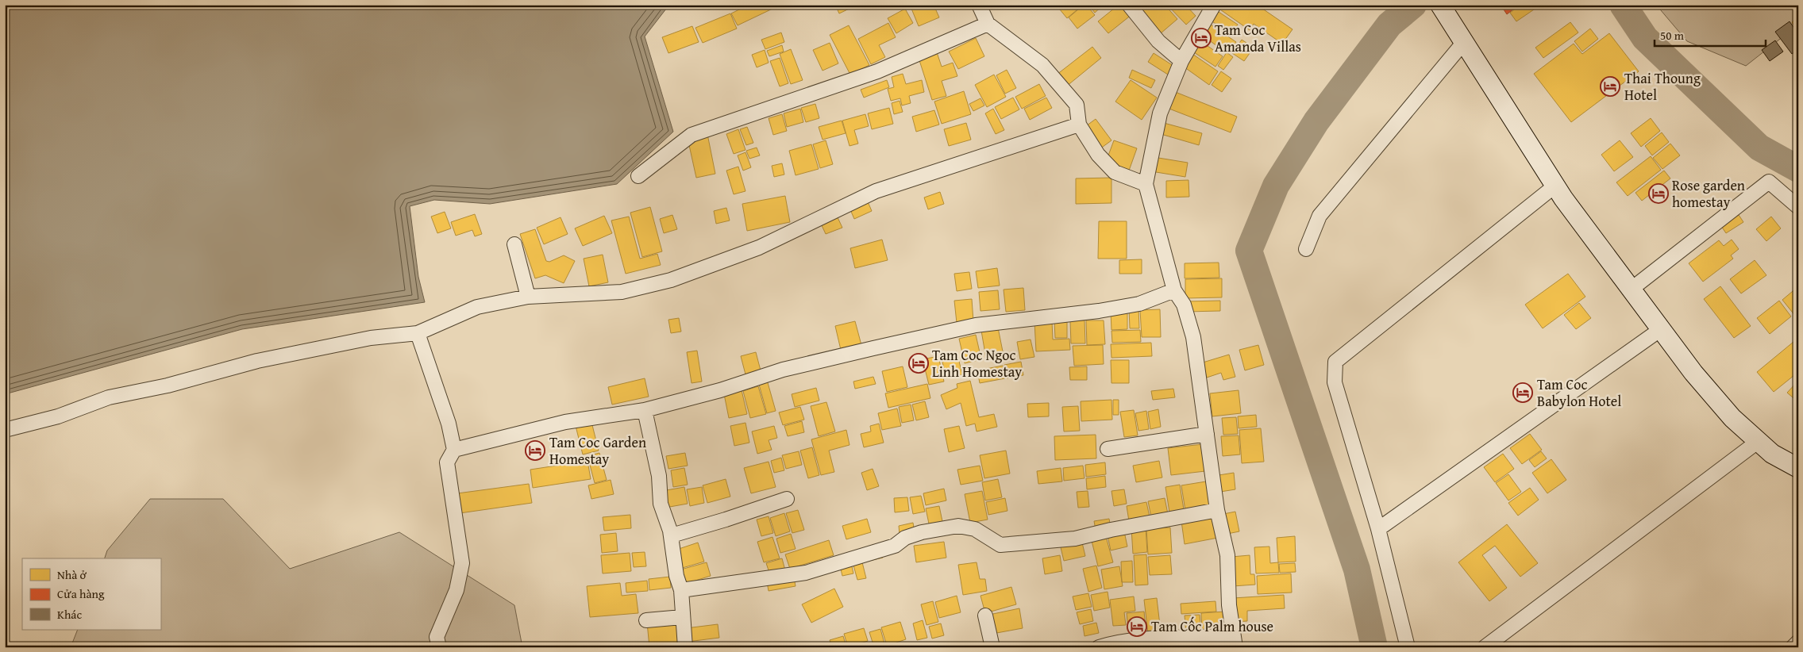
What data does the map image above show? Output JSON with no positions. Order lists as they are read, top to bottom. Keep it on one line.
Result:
{"places":{"hotel":["Tam Coc Amanda Villas","Thai Thoung Hotel","Rose garden homestay","Tam Coc Ngoc Linh Homestay","Tam Coc Babylon Hotel","Tam Coc Garden Homestay","Tam Cốc Palm house"]},"legend":["Nhà ở","Cửa hàng","Khác"],"scale_bar":"50 m"}
